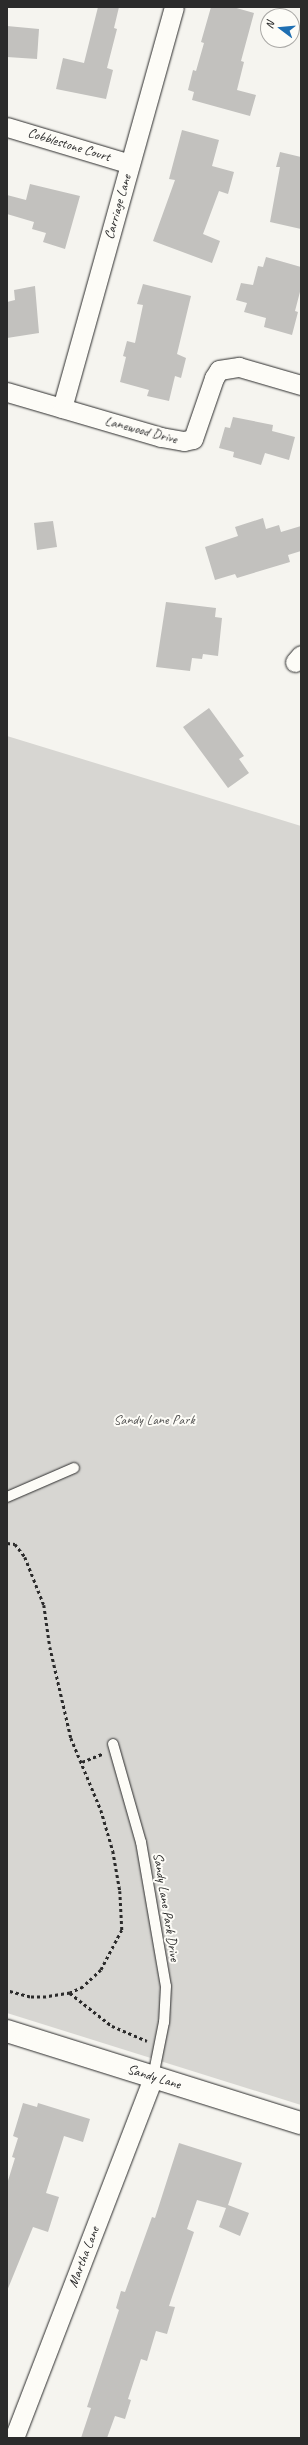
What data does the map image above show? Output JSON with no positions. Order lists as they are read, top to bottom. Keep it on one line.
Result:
{"streets":{"street":["Cobblestone Court","Carriage Lane","Lanewood Drive","Sandy Lane","Martha Lane"],"lane":["Sandy Lane Park Drive"]},"crossings":[["Cobblestone Court","Carriage Lane"],["Carriage Lane","Lanewood Drive"],["Sandy Lane Park Drive","Sandy Lane"],["Sandy Lane Park Drive","Martha Lane"],["Sandy Lane","Martha Lane"]],"parks":["Sandy Lane Park"],"north":"left"}
